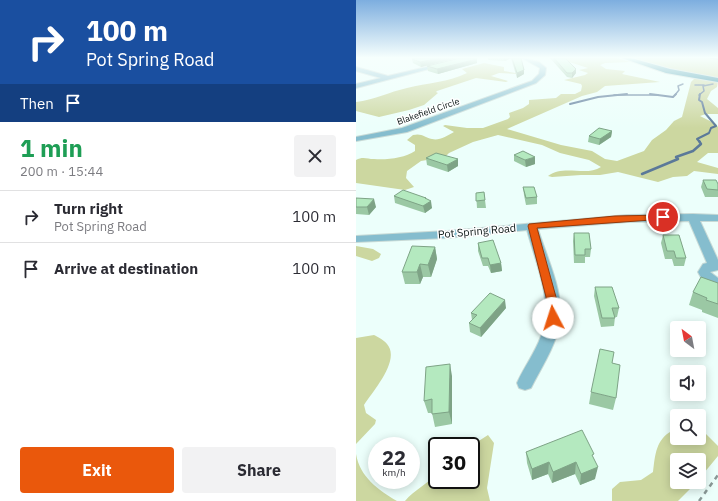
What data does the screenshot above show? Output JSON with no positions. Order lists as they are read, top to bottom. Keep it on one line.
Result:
{"streets":{"street":["Blakefield Circle","Pot Spring Road"]},"north":"top left","page":{"turn":["100 m","Pot Spring Road"],"then":"Then","heading":["1 min","200 m · 15:44"],"list":[{"name":"Turn right","note":"Pot Spring Road","value":"100 m"},{"name":"Arrive at destination","value":"100 m"}],"speed":"22 km/h","limit":"30","buttons":["Exit","Share"]}}
